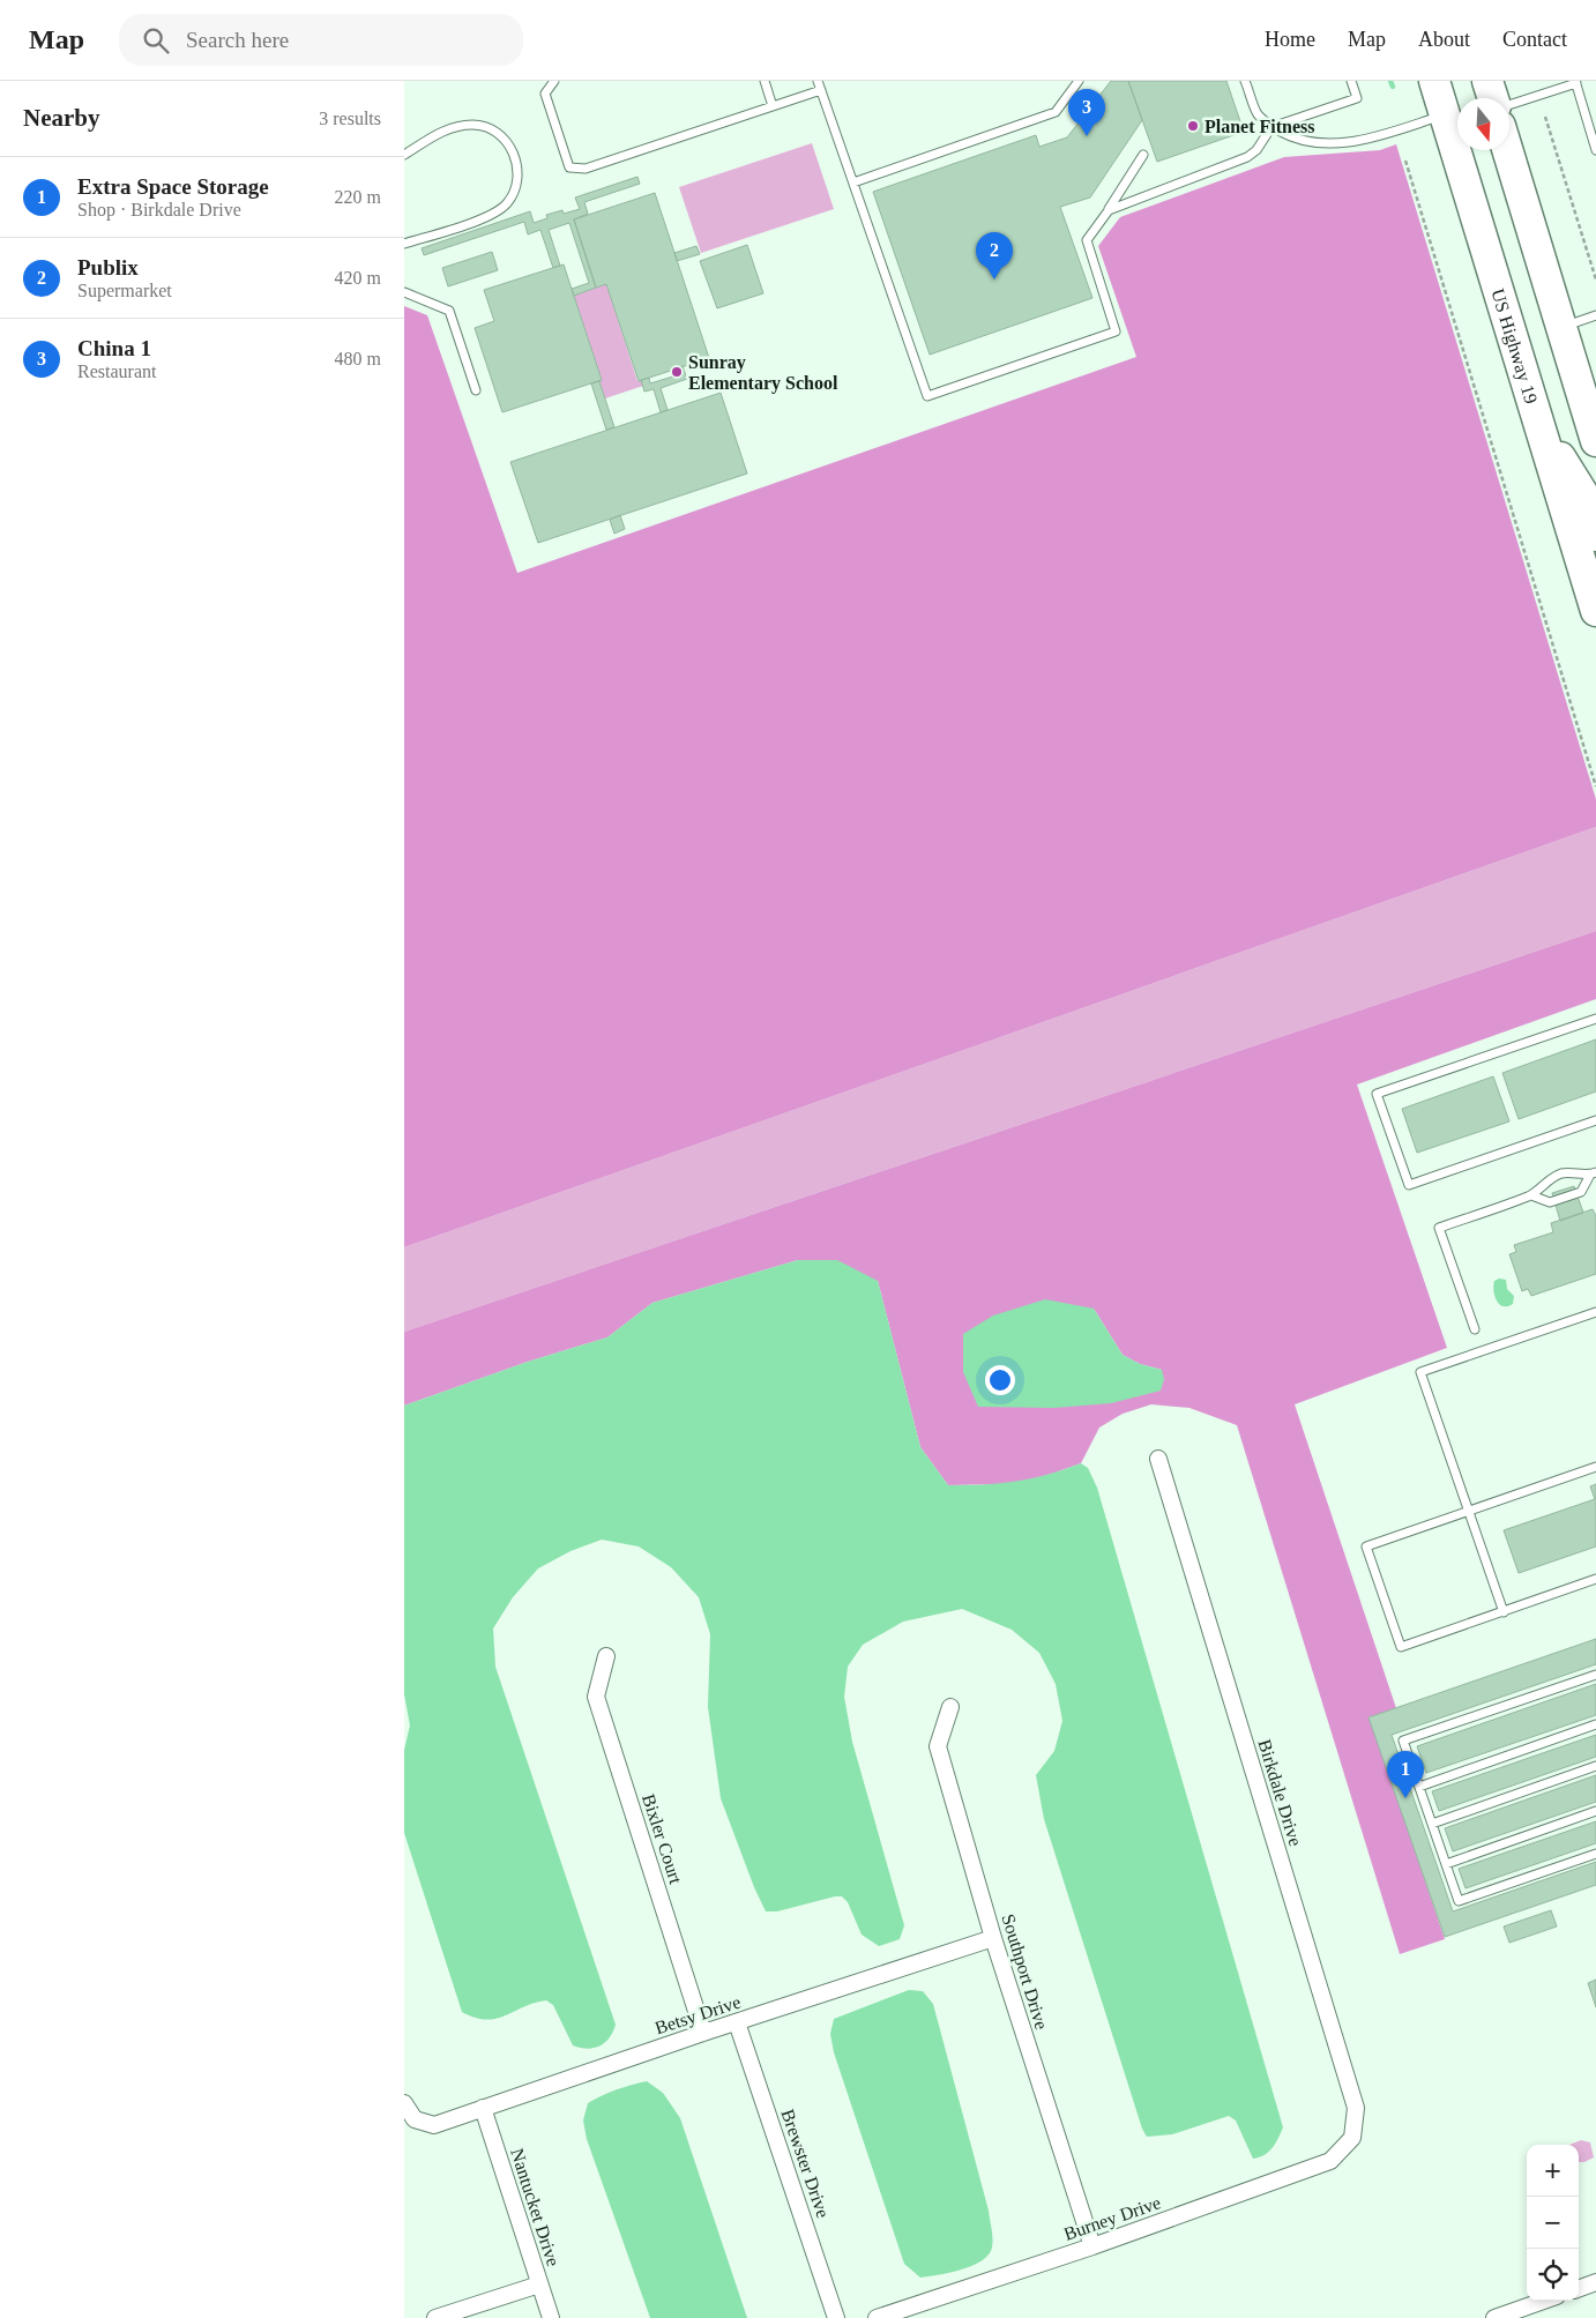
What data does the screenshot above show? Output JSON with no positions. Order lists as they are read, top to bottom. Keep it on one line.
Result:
{"streets":{"highway":["US Highway 19"],"street":["Birkdale Drive","Bixler Court","Southport Drive","Betsy Drive","Brewster Drive","Nantucket Drive","Burney Drive"]},"crossings":[["Birkdale Drive","Burney Drive"],["Bixler Court","Betsy Drive"],["Southport Drive","Betsy Drive"],["Southport Drive","Burney Drive"],["Betsy Drive","Brewster Drive"],["Betsy Drive","Nantucket Drive"]],"places":["Planet Fitness","Sunray Elementary School"],"north":"bottom","page":{"header":"Map","search":"Search here","nav":["Home","Map","About","Contact"],"heading":["Nearby","3 results"],"pins":["3","2","1"],"list":[{"mark":"1","name":"Extra Space Storage","note":"Shop · Birkdale Drive","value":"220 m"},{"mark":"2","name":"Publix","note":"Supermarket","value":"420 m"},{"mark":"3","name":"China 1","note":"Restaurant","value":"480 m"}],"map_buttons":["+","−"]}}
